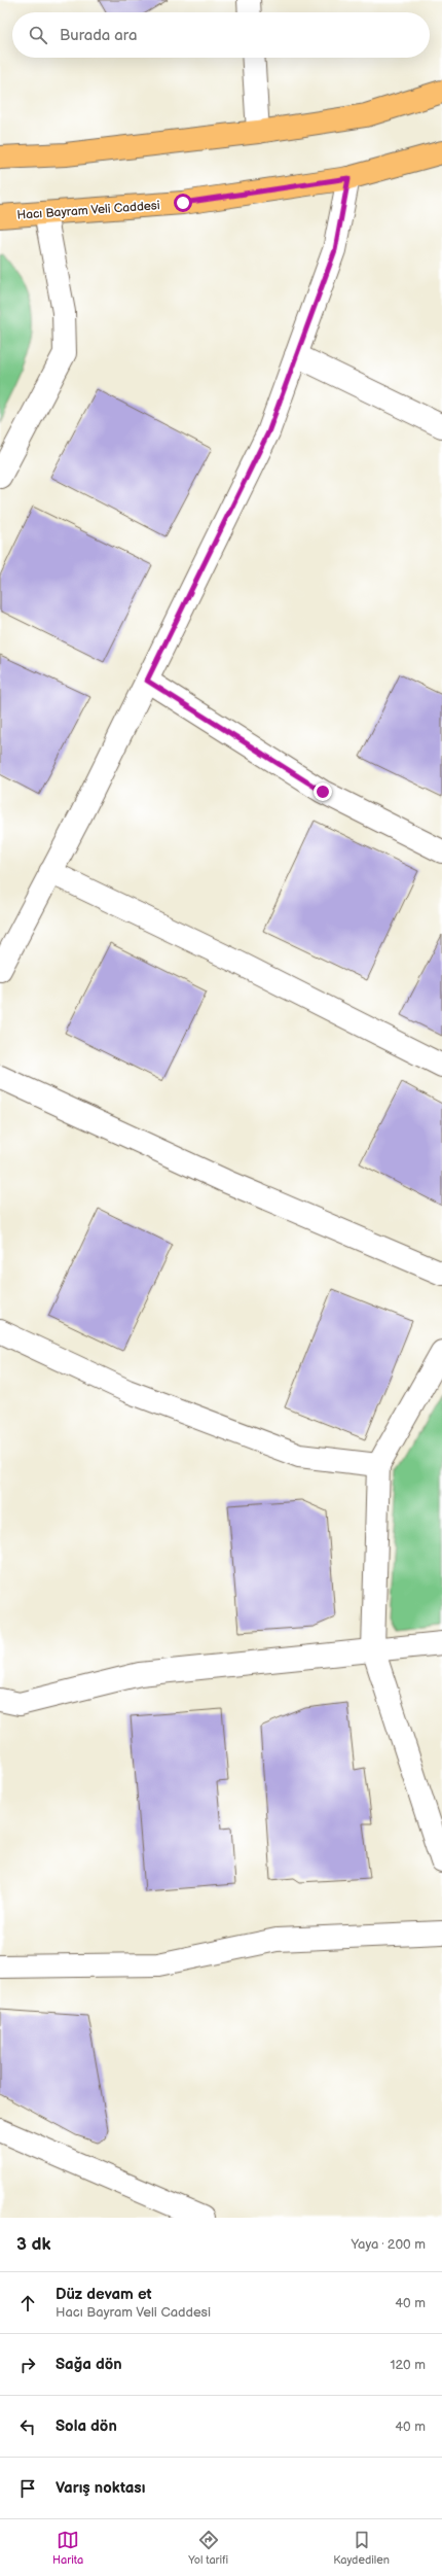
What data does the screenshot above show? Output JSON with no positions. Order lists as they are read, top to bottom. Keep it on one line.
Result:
{"streets":{"main road":["Hacı Bayram Veli Caddesi"]},"page":{"search":"Burada ara","heading":["3 dk","Yaya · 200 m"],"list":[["Düz devam et","Hacı Bayram Veli Caddesi","40 m"],["Sağa dön","120 m"],["Sola dön","40 m"],"Varış noktası"],"nav":["Harita","Yol tarifi","Kaydedilen"]}}
